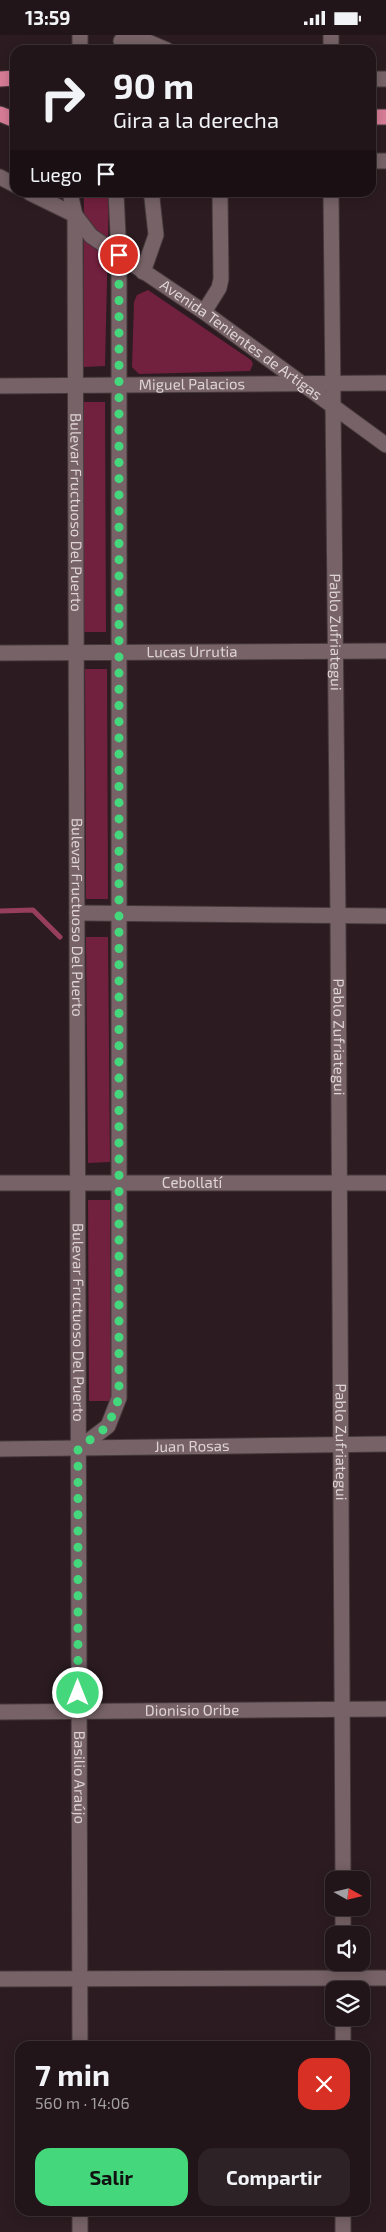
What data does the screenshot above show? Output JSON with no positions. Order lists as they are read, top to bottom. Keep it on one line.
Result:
{"streets":{"street":["Avenida Tenientes de Artigas","Miguel Palacios","Bulevar Fructuoso Del Puerto","Pablo Zufriategui","Lucas Urrutia","Cebollatí","Juan Rosas","Dionisio Oribe","Basilio Araújo"]},"crossings":[["Avenida Tenientes de Artigas","Miguel Palacios"],["Avenida Tenientes de Artigas","Bulevar Fructuoso Del Puerto"],["Avenida Tenientes de Artigas","Pablo Zufriategui"],["Miguel Palacios","Bulevar Fructuoso Del Puerto"],["Miguel Palacios","Pablo Zufriategui"],["Bulevar Fructuoso Del Puerto","Lucas Urrutia"],["Bulevar Fructuoso Del Puerto","Cebollatí"],["Bulevar Fructuoso Del Puerto","Juan Rosas"],["Bulevar Fructuoso Del Puerto","Basilio Araújo"],["Pablo Zufriategui","Lucas Urrutia"],["Pablo Zufriategui","Cebollatí"],["Pablo Zufriategui","Juan Rosas"],["Pablo Zufriategui","Dionisio Oribe"],["Juan Rosas","Basilio Araújo"],["Dionisio Oribe","Basilio Araújo"]],"north":"right","page":{"status":"13:59","turn":["90 m","Gira a la derecha"],"then":"Luego","heading":["7 min","560 m · 14:06"],"buttons":["Salir","Compartir"]}}
